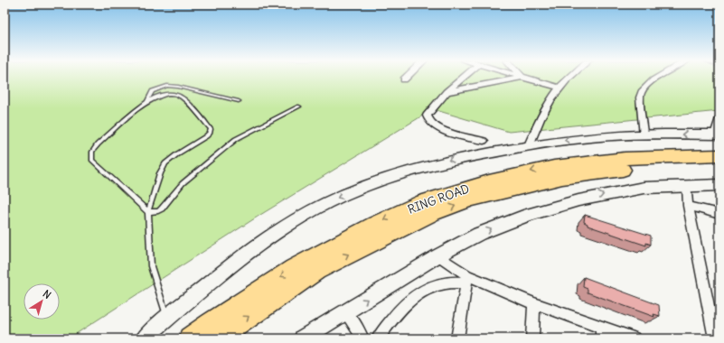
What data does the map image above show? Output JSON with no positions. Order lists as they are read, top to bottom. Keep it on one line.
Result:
{"streets":{"highway":["RING ROAD"]},"north":"top right"}
